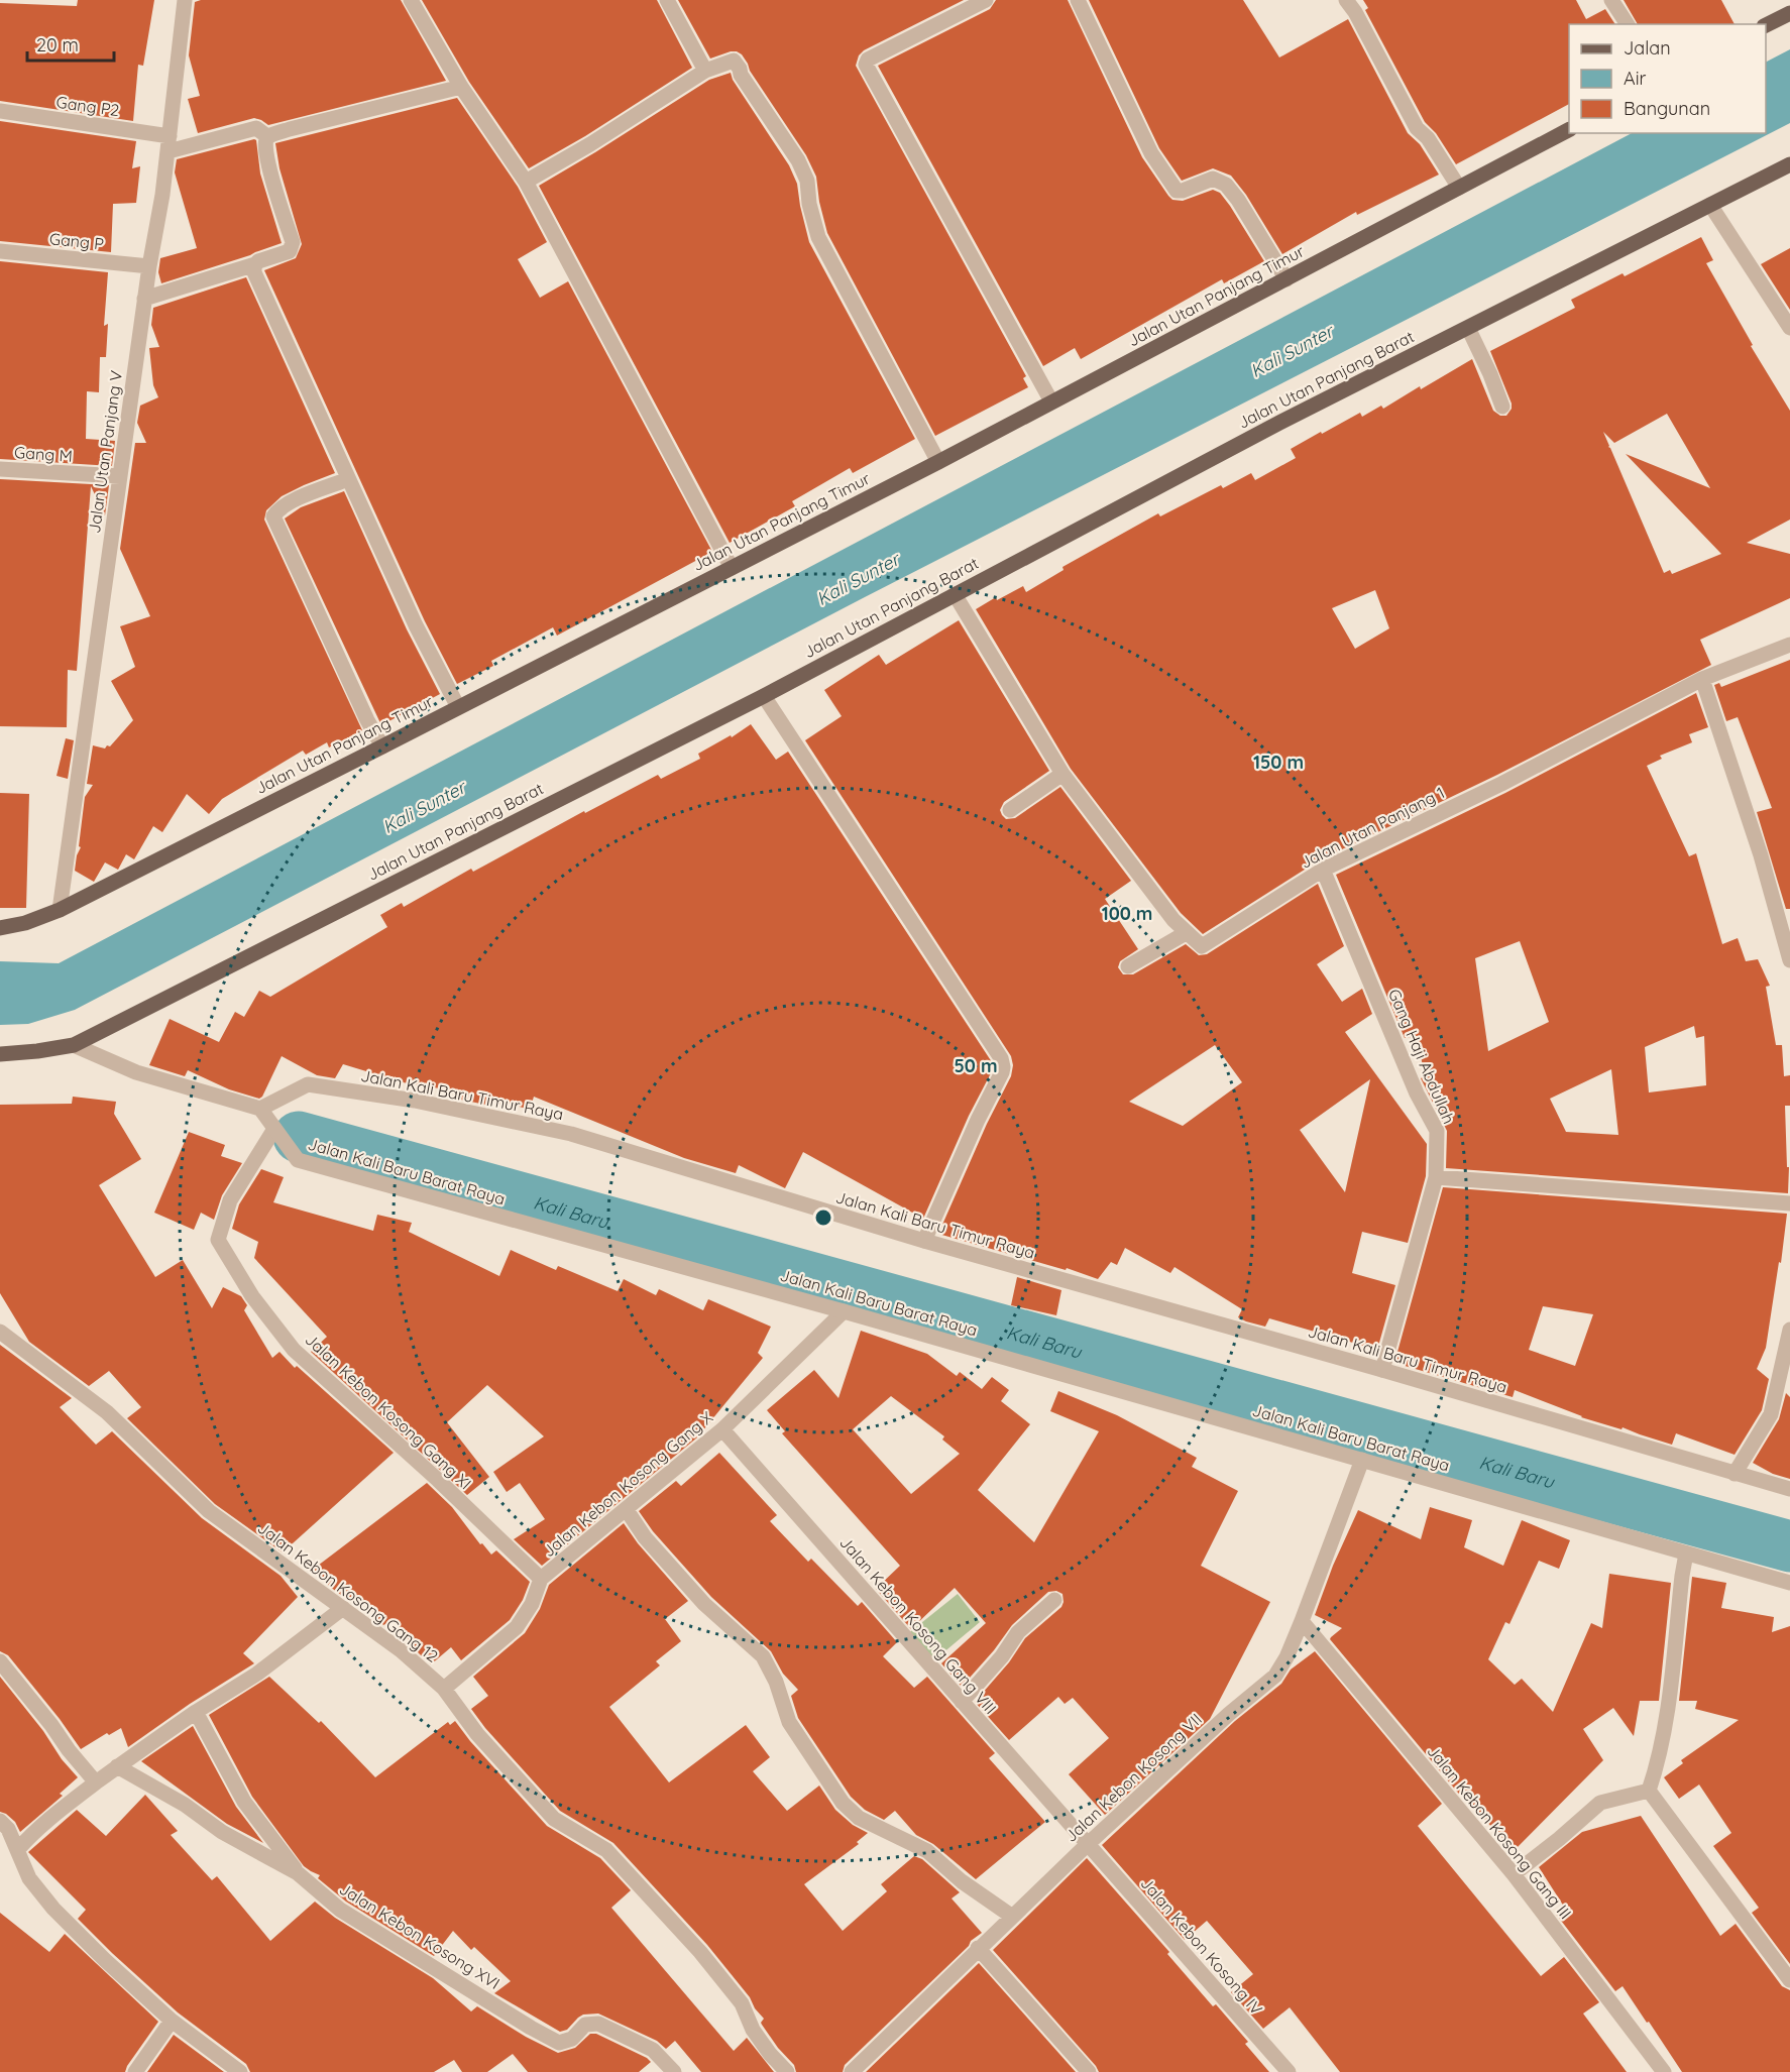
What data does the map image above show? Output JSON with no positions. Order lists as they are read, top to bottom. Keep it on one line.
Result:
{"streets":{"main road":["Jalan Utan Panjang Timur","Jalan Utan Panjang Barat"],"street":["Gang P2","Gang P","Jalan Utan Panjang V","Gang M","Jalan Utan Panjang 1","Gang Haji Abdullah","Jalan Kali Baru Timur Raya","Jalan Kali Baru Barat Raya","Jalan Kebon Kosong Gang XI","Jalan Kebon Kosong Gang X","Jalan Kebon Kosong Gang 12","Jalan Kebon Kosong Gang VIII","Jalan Kebon Kosong VII","Jalan Kebon Kosong Gang III","Jalan Kebon Kosong XVI","Jalan Kebon Kosong IV"]},"crossings":[["Gang P2","Jalan Utan Panjang V"],["Gang P","Jalan Utan Panjang V"],["Jalan Utan Panjang Timur","Jalan Utan Panjang V"],["Jalan Utan Panjang V","Gang M"],["Jalan Utan Panjang 1","Gang Haji Abdullah"],["Gang Haji Abdullah","Jalan Kali Baru Timur Raya"],["Jalan Kali Baru Timur Raya","Jalan Kali Baru Barat Raya"],["Jalan Kali Baru Barat Raya","Jalan Kebon Kosong Gang XI"],["Jalan Kali Baru Barat Raya","Jalan Kebon Kosong Gang X"],["Jalan Kali Baru Barat Raya","Jalan Kebon Kosong VII"],["Jalan Kebon Kosong Gang XI","Jalan Kebon Kosong Gang X"],["Jalan Kebon Kosong Gang X","Jalan Kebon Kosong Gang 12"],["Jalan Kebon Kosong Gang X","Jalan Kebon Kosong Gang VIII"],["Jalan Kebon Kosong Gang VIII","Jalan Kebon Kosong VII"],["Jalan Kebon Kosong Gang VIII","Jalan Kebon Kosong IV"],["Jalan Kebon Kosong VII","Jalan Kebon Kosong Gang III"],["Jalan Kebon Kosong VII","Jalan Kebon Kosong IV"]],"water":["Kali Sunter","Kali Baru"],"legend":["Jalan","Air","Bangunan"],"scale_bar":"20 m","rings":["150 m","100 m","50 m"]}
